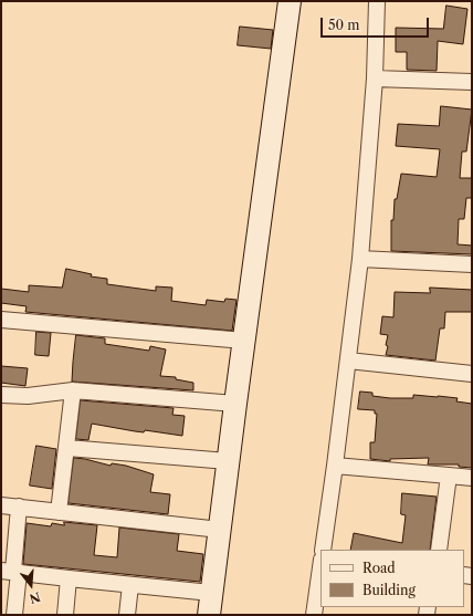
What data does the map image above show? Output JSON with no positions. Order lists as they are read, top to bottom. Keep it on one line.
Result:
{"legend":["Road","Building"],"scale_bar":"50 m","north":"bottom"}
